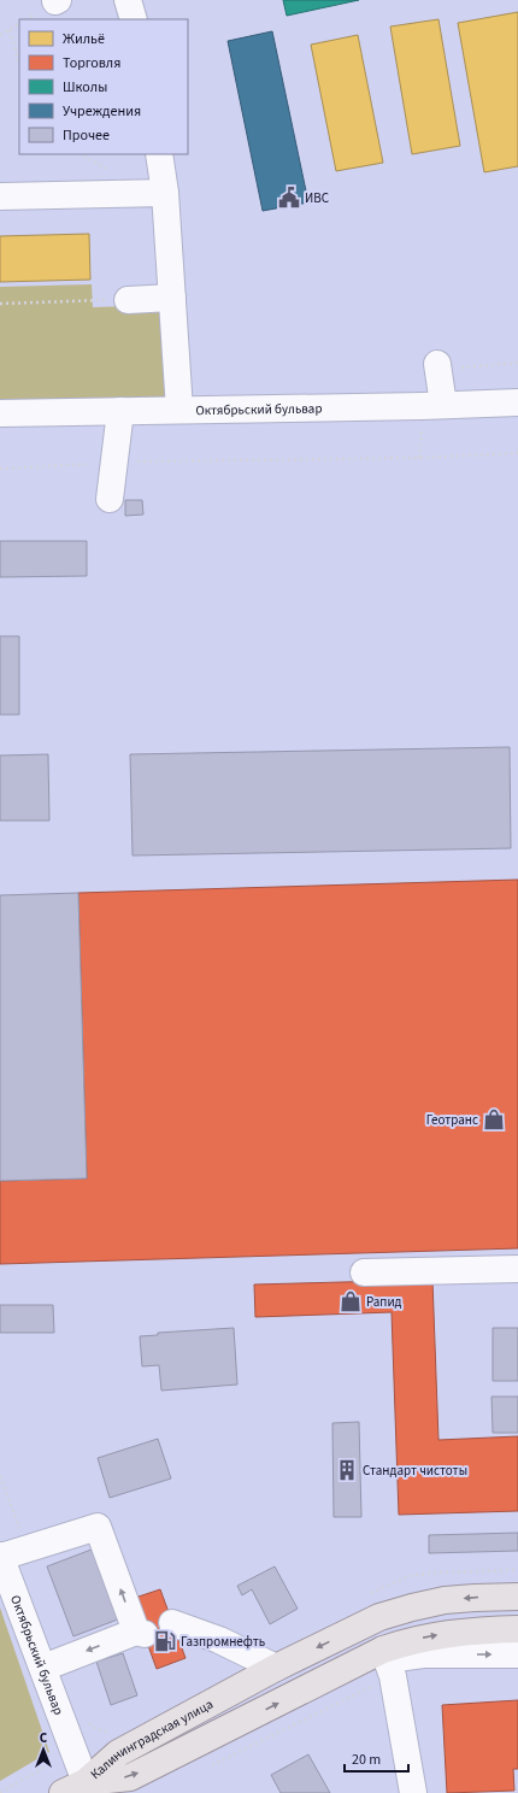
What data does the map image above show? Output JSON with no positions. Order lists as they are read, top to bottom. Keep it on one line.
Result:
{"streets":{"main road":["Калининградская улица"],"street":["Октябрьский бульвар"]},"crossings":[["Октябрьский бульвар","Калининградская улица"]],"places":{"public building":["ИВС"],"shop":["Геотранс","Рапид"],"building":["Стандарт чистоты"],"fuel station":["Газпромнефть"]},"legend":["Жильё","Торговля","Школы","Учреждения","Прочее"],"scale_bar":"20 m","north":"top"}
